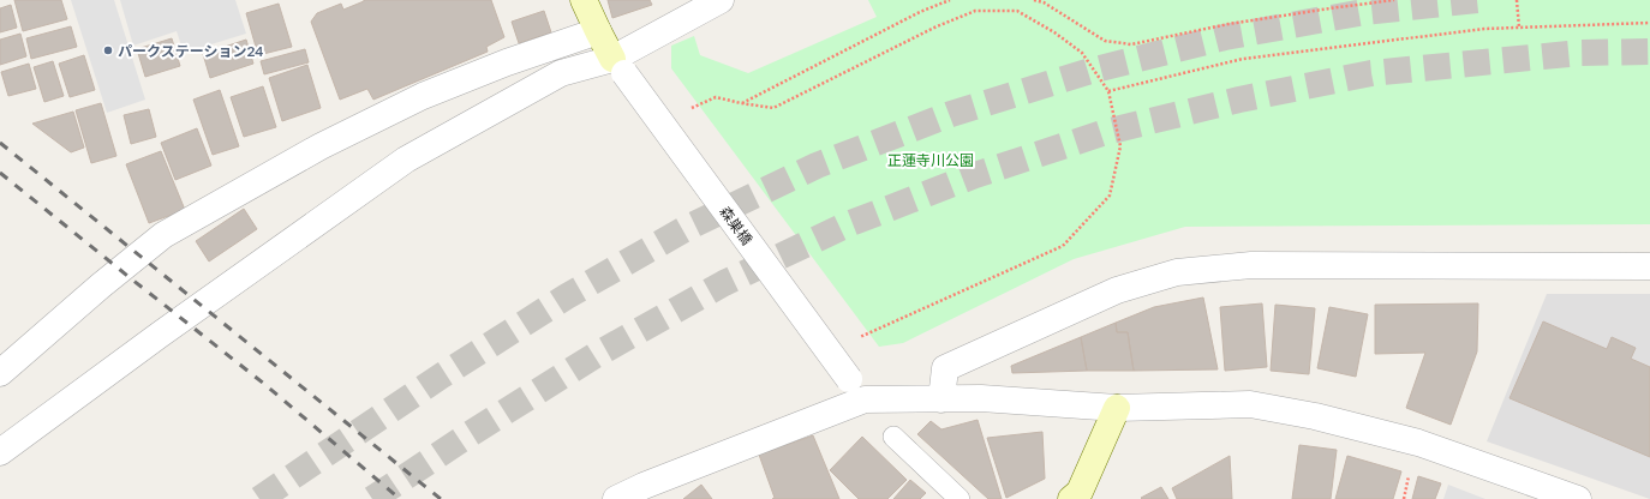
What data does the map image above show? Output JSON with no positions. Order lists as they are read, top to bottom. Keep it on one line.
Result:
{"streets":{"street":["森巣橋"]},"parks":["正蓮寺川公園"],"places":["パークステーション24"]}
